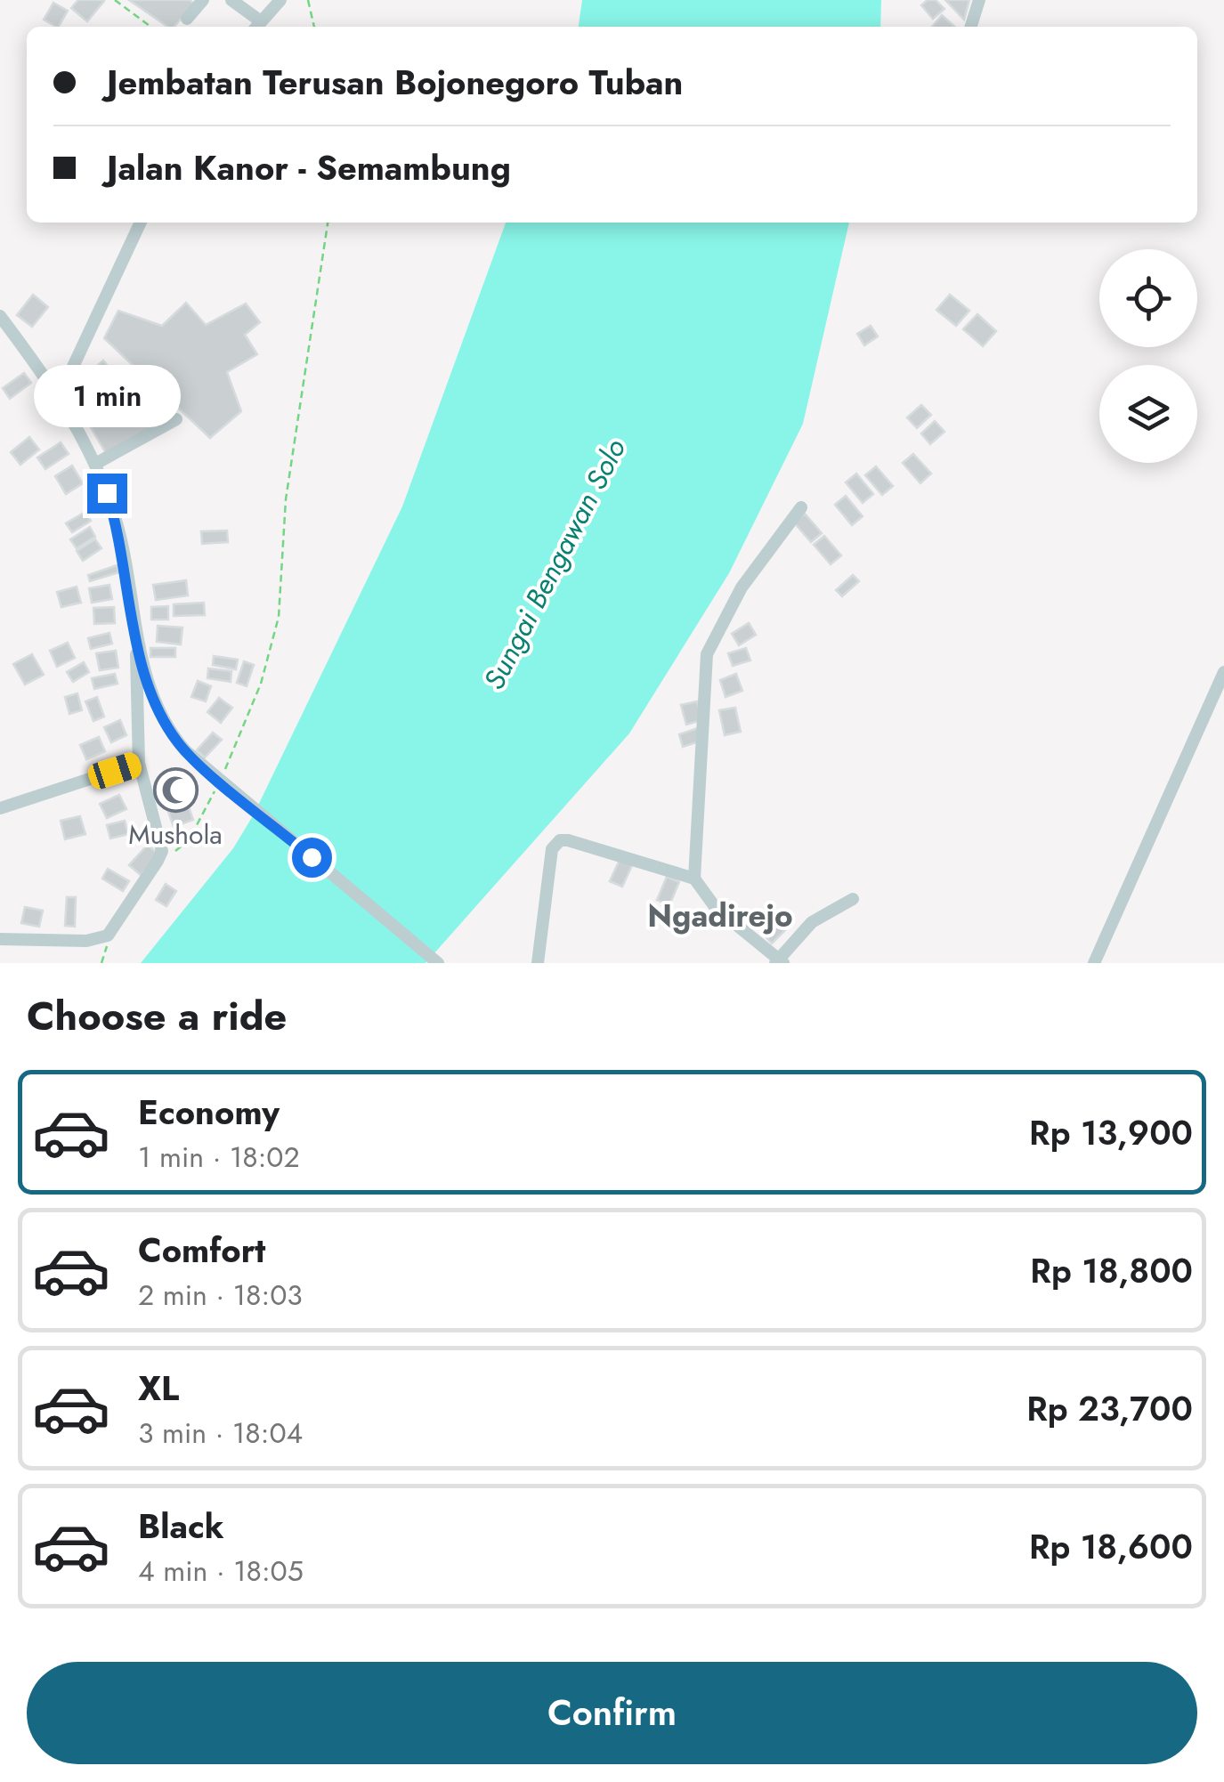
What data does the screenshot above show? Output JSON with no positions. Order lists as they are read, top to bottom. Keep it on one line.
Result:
{"districts":["Ngadirejo"],"water":["Sungai Bengawan Solo"],"places":{"mosque":["Mushola"]},"page":{"banner":["Jembatan Terusan Bojonegoro Tuban","Jalan Kanor - Semambung"],"bubble":"1 min","heading":"Choose a ride","list":[{"name":"Economy","note":"1 min · 18:02","value":"Rp 13,900"},{"name":"Comfort","note":"2 min · 18:03","value":"Rp 18,800"},{"name":"XL","note":"3 min · 18:04","value":"Rp 23,700"},{"name":"Black","note":"4 min · 18:05","value":"Rp 18,600"}],"buttons":"Confirm"}}
